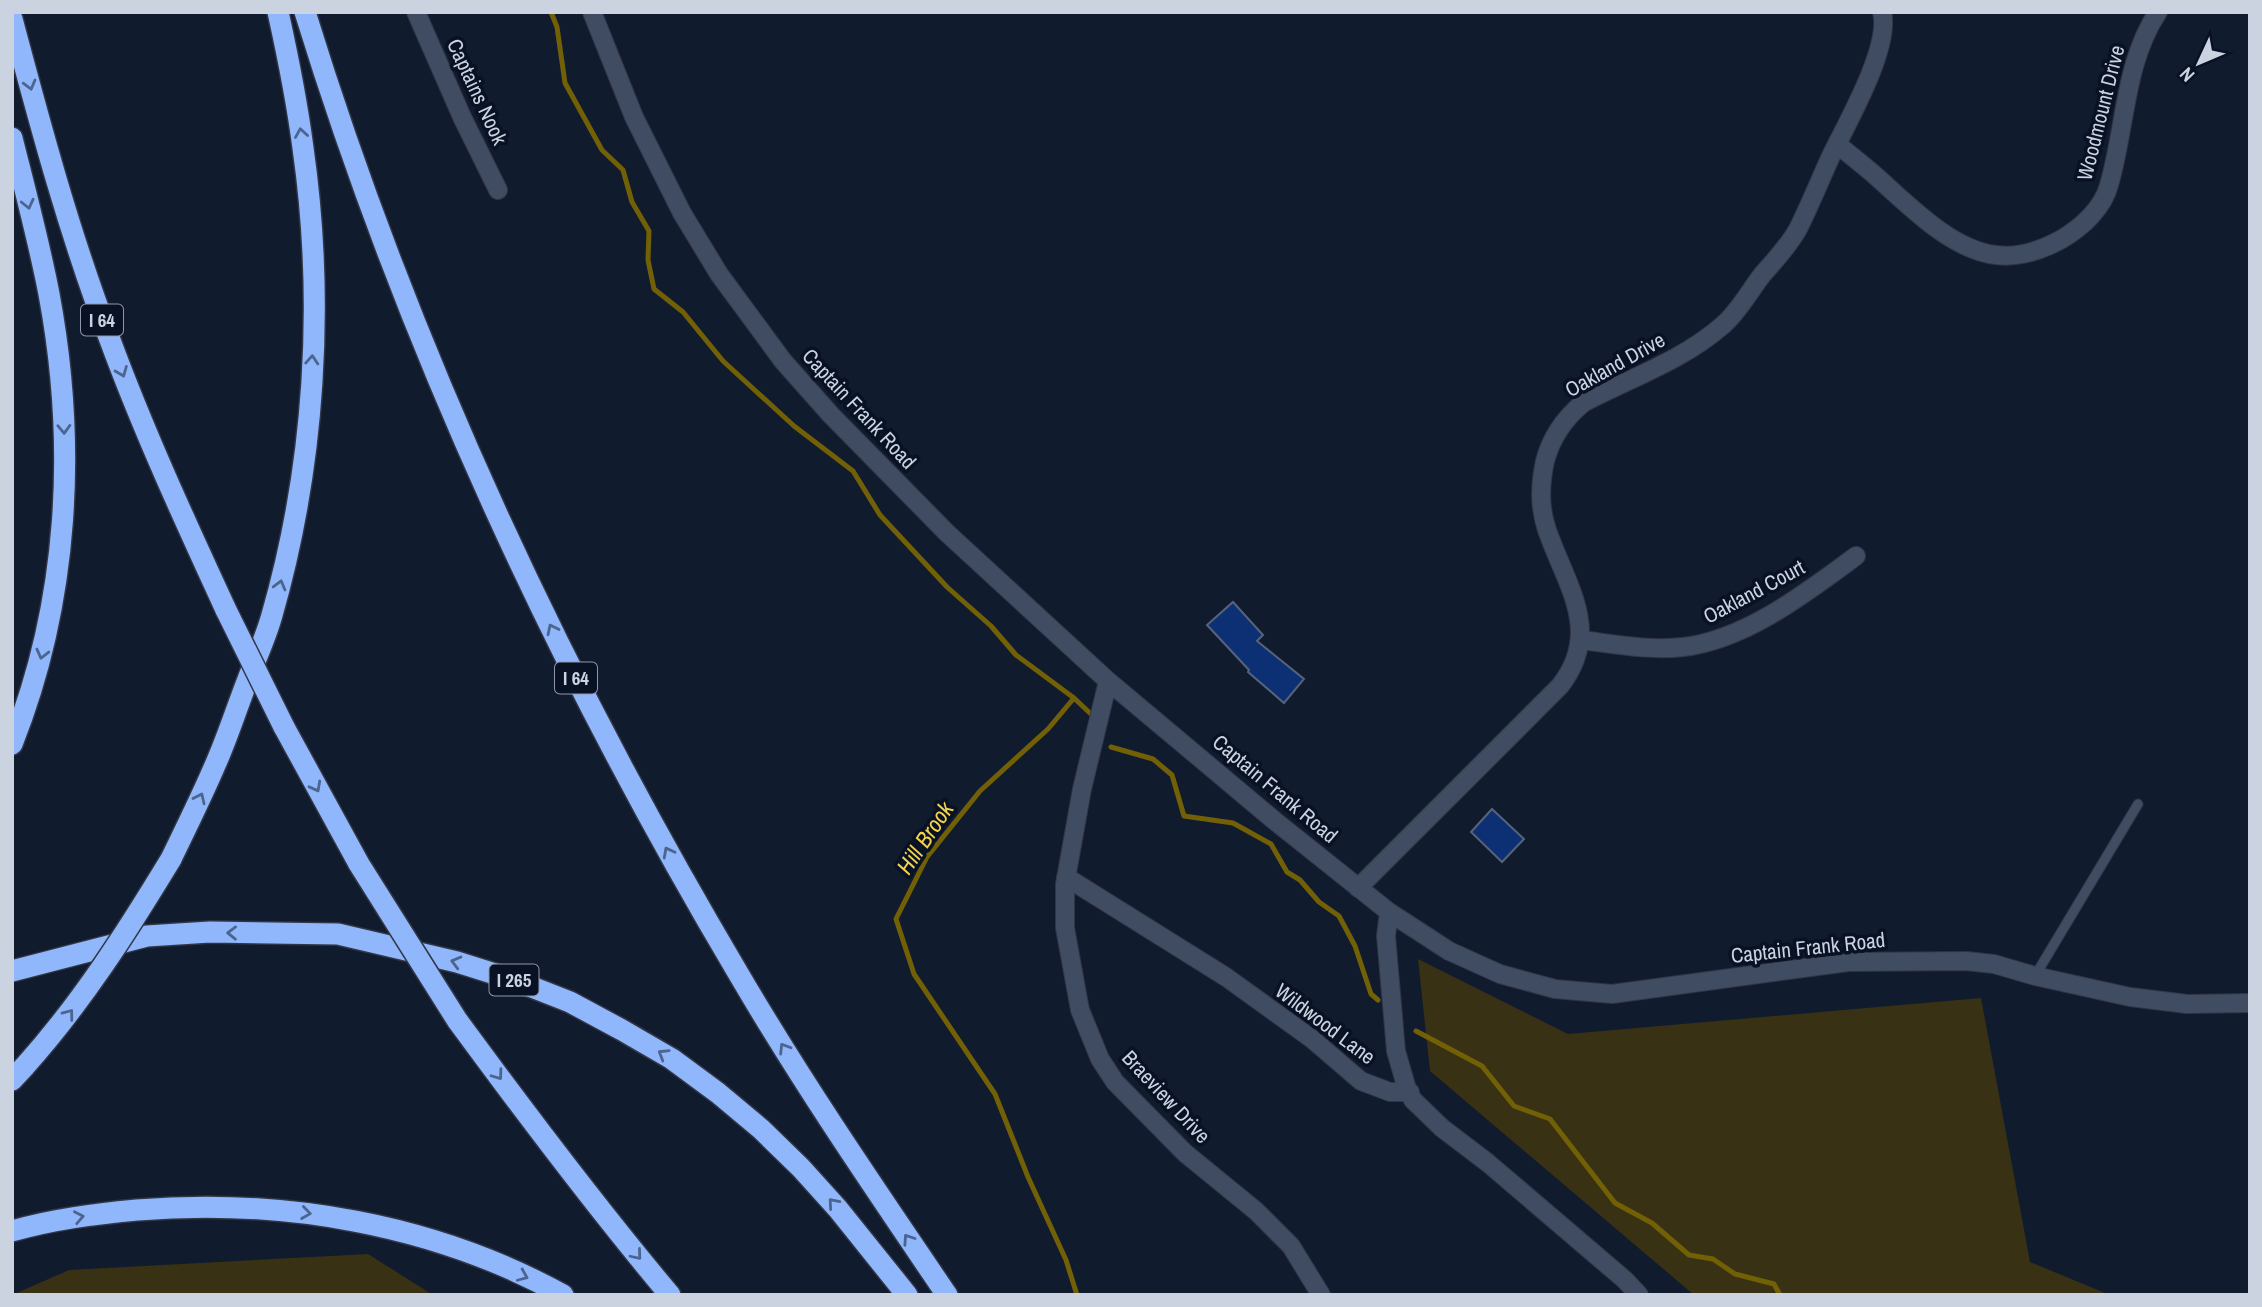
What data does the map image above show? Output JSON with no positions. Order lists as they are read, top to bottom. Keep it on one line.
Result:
{"streets":{"highway":["I 64","I 265"],"street":["Captains Nook","Woodmount Drive","Oakland Drive","Captain Frank Road","Oakland Court","Wildwood Lane","Braeview Drive"]},"crossings":[["Woodmount Drive","Oakland Drive"],["Oakland Drive","Captain Frank Road"],["Oakland Drive","Oakland Court"],["Captain Frank Road","Braeview Drive"],["Wildwood Lane","Braeview Drive"]],"water":["Hill Brook"],"north":"bottom left"}
